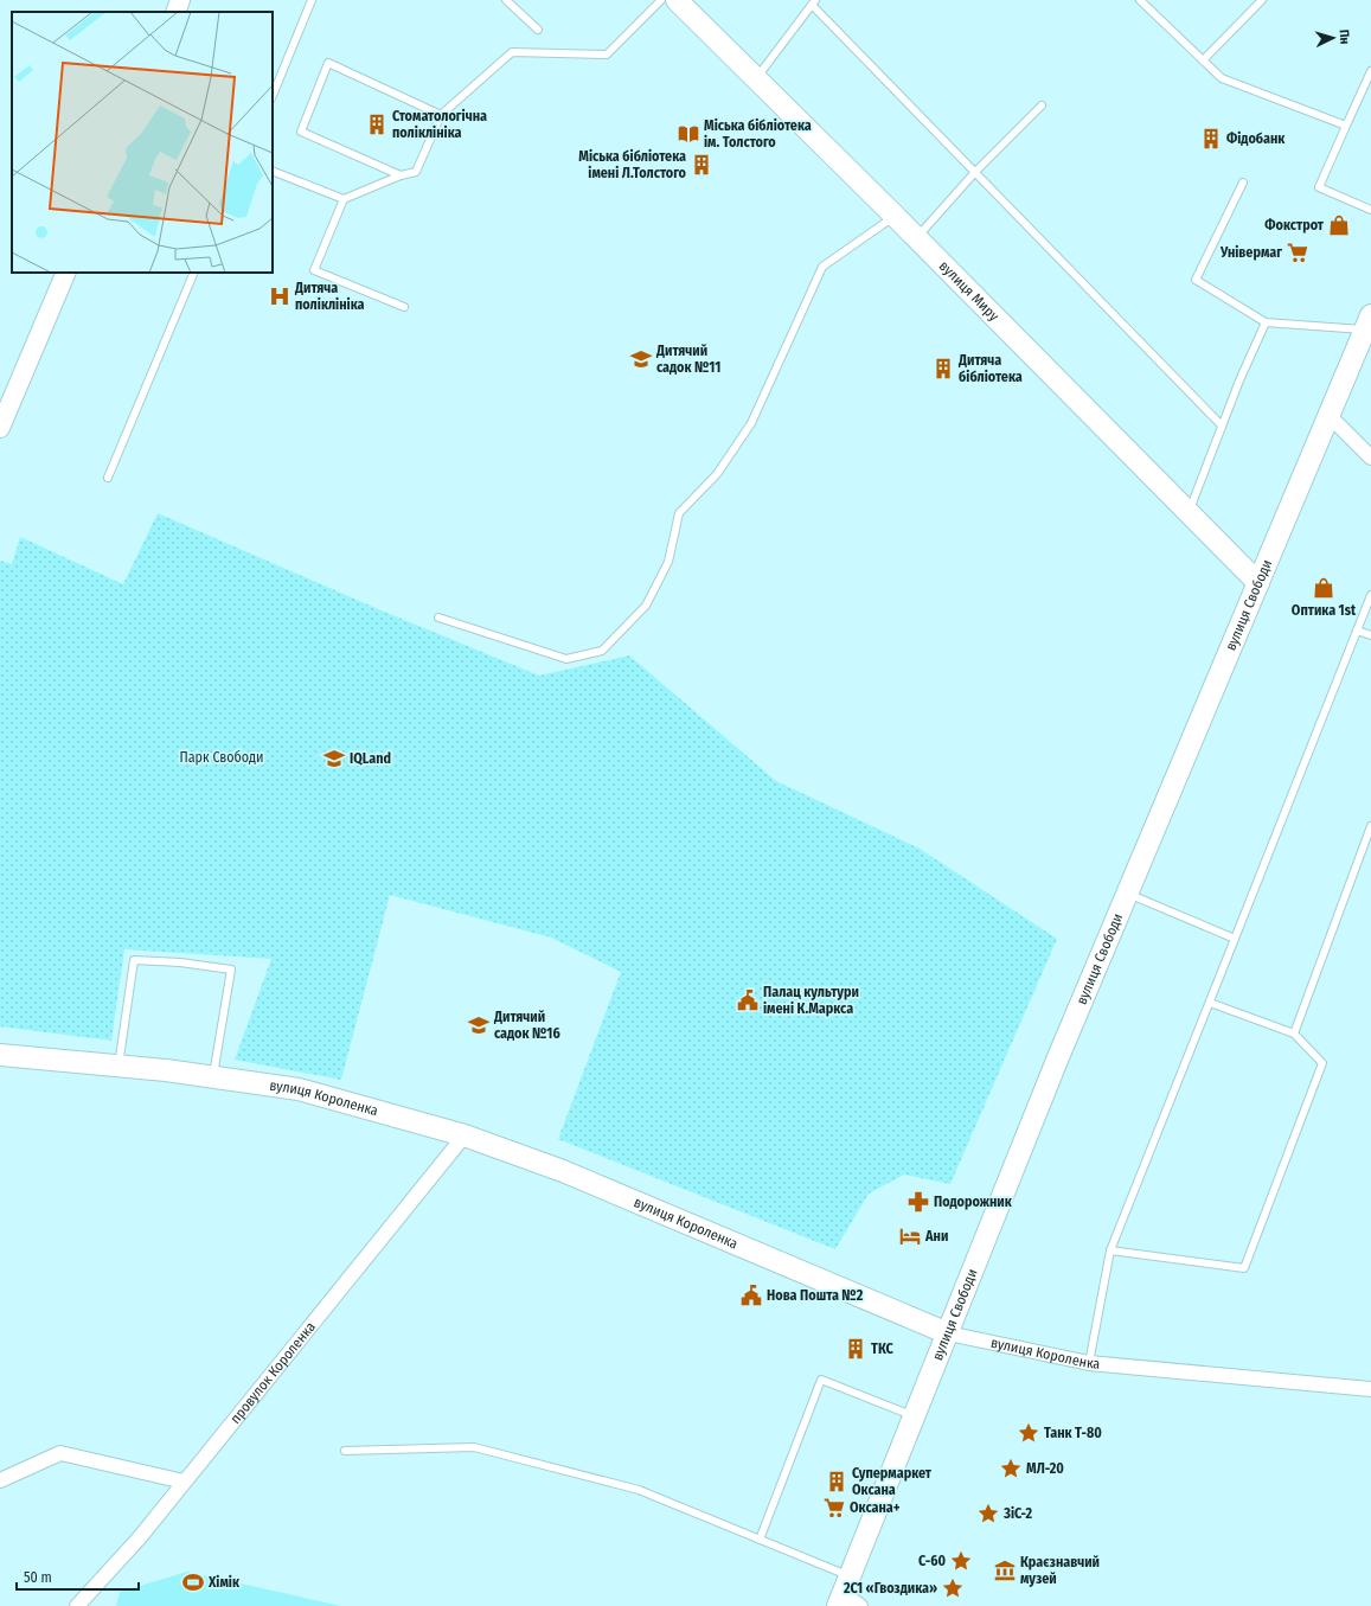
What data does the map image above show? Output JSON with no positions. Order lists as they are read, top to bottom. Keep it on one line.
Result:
{"streets":{"main road":["вулиця Миру","вулиця Свободи","вулиця Короленка"],"street":["провулок Короленка"]},"crossings":[["вулиця Миру","вулиця Свободи"],["вулиця Свободи","вулиця Короленка"],["вулиця Короленка","провулок Короленка"]],"parks":["Парк Свободи"],"places":{"building":["Стоматологічна поліклініка","Фідобанк","Міська бібліотека імені Л.Толстого","Дитяча бібліотека","ТКС","Супермаркет Оксана"],"library":["Міська бібліотека ім. Толстого"],"shop":["Фокстрот","Оптика 1st"],"supermarket":["Універмаг","Оксана+"],"hospital":["Дитяча поліклініка"],"school or university":["Дитячий садок №11","IQLand","Дитячий садок №16"],"public building":["Палац культури імені К.Маркса","Нова Пошта №2"],"pharmacy":["Подорожник"],"hotel":["Ани"],"place":["Танк Т-80","МЛ-20","ЗіС-2","С-60","2С1 «Гвоздика»"],"museum":["Краєзнавчий музей"],"sports":["Хімік"]},"scale_bar":"50 m","north":"right"}
